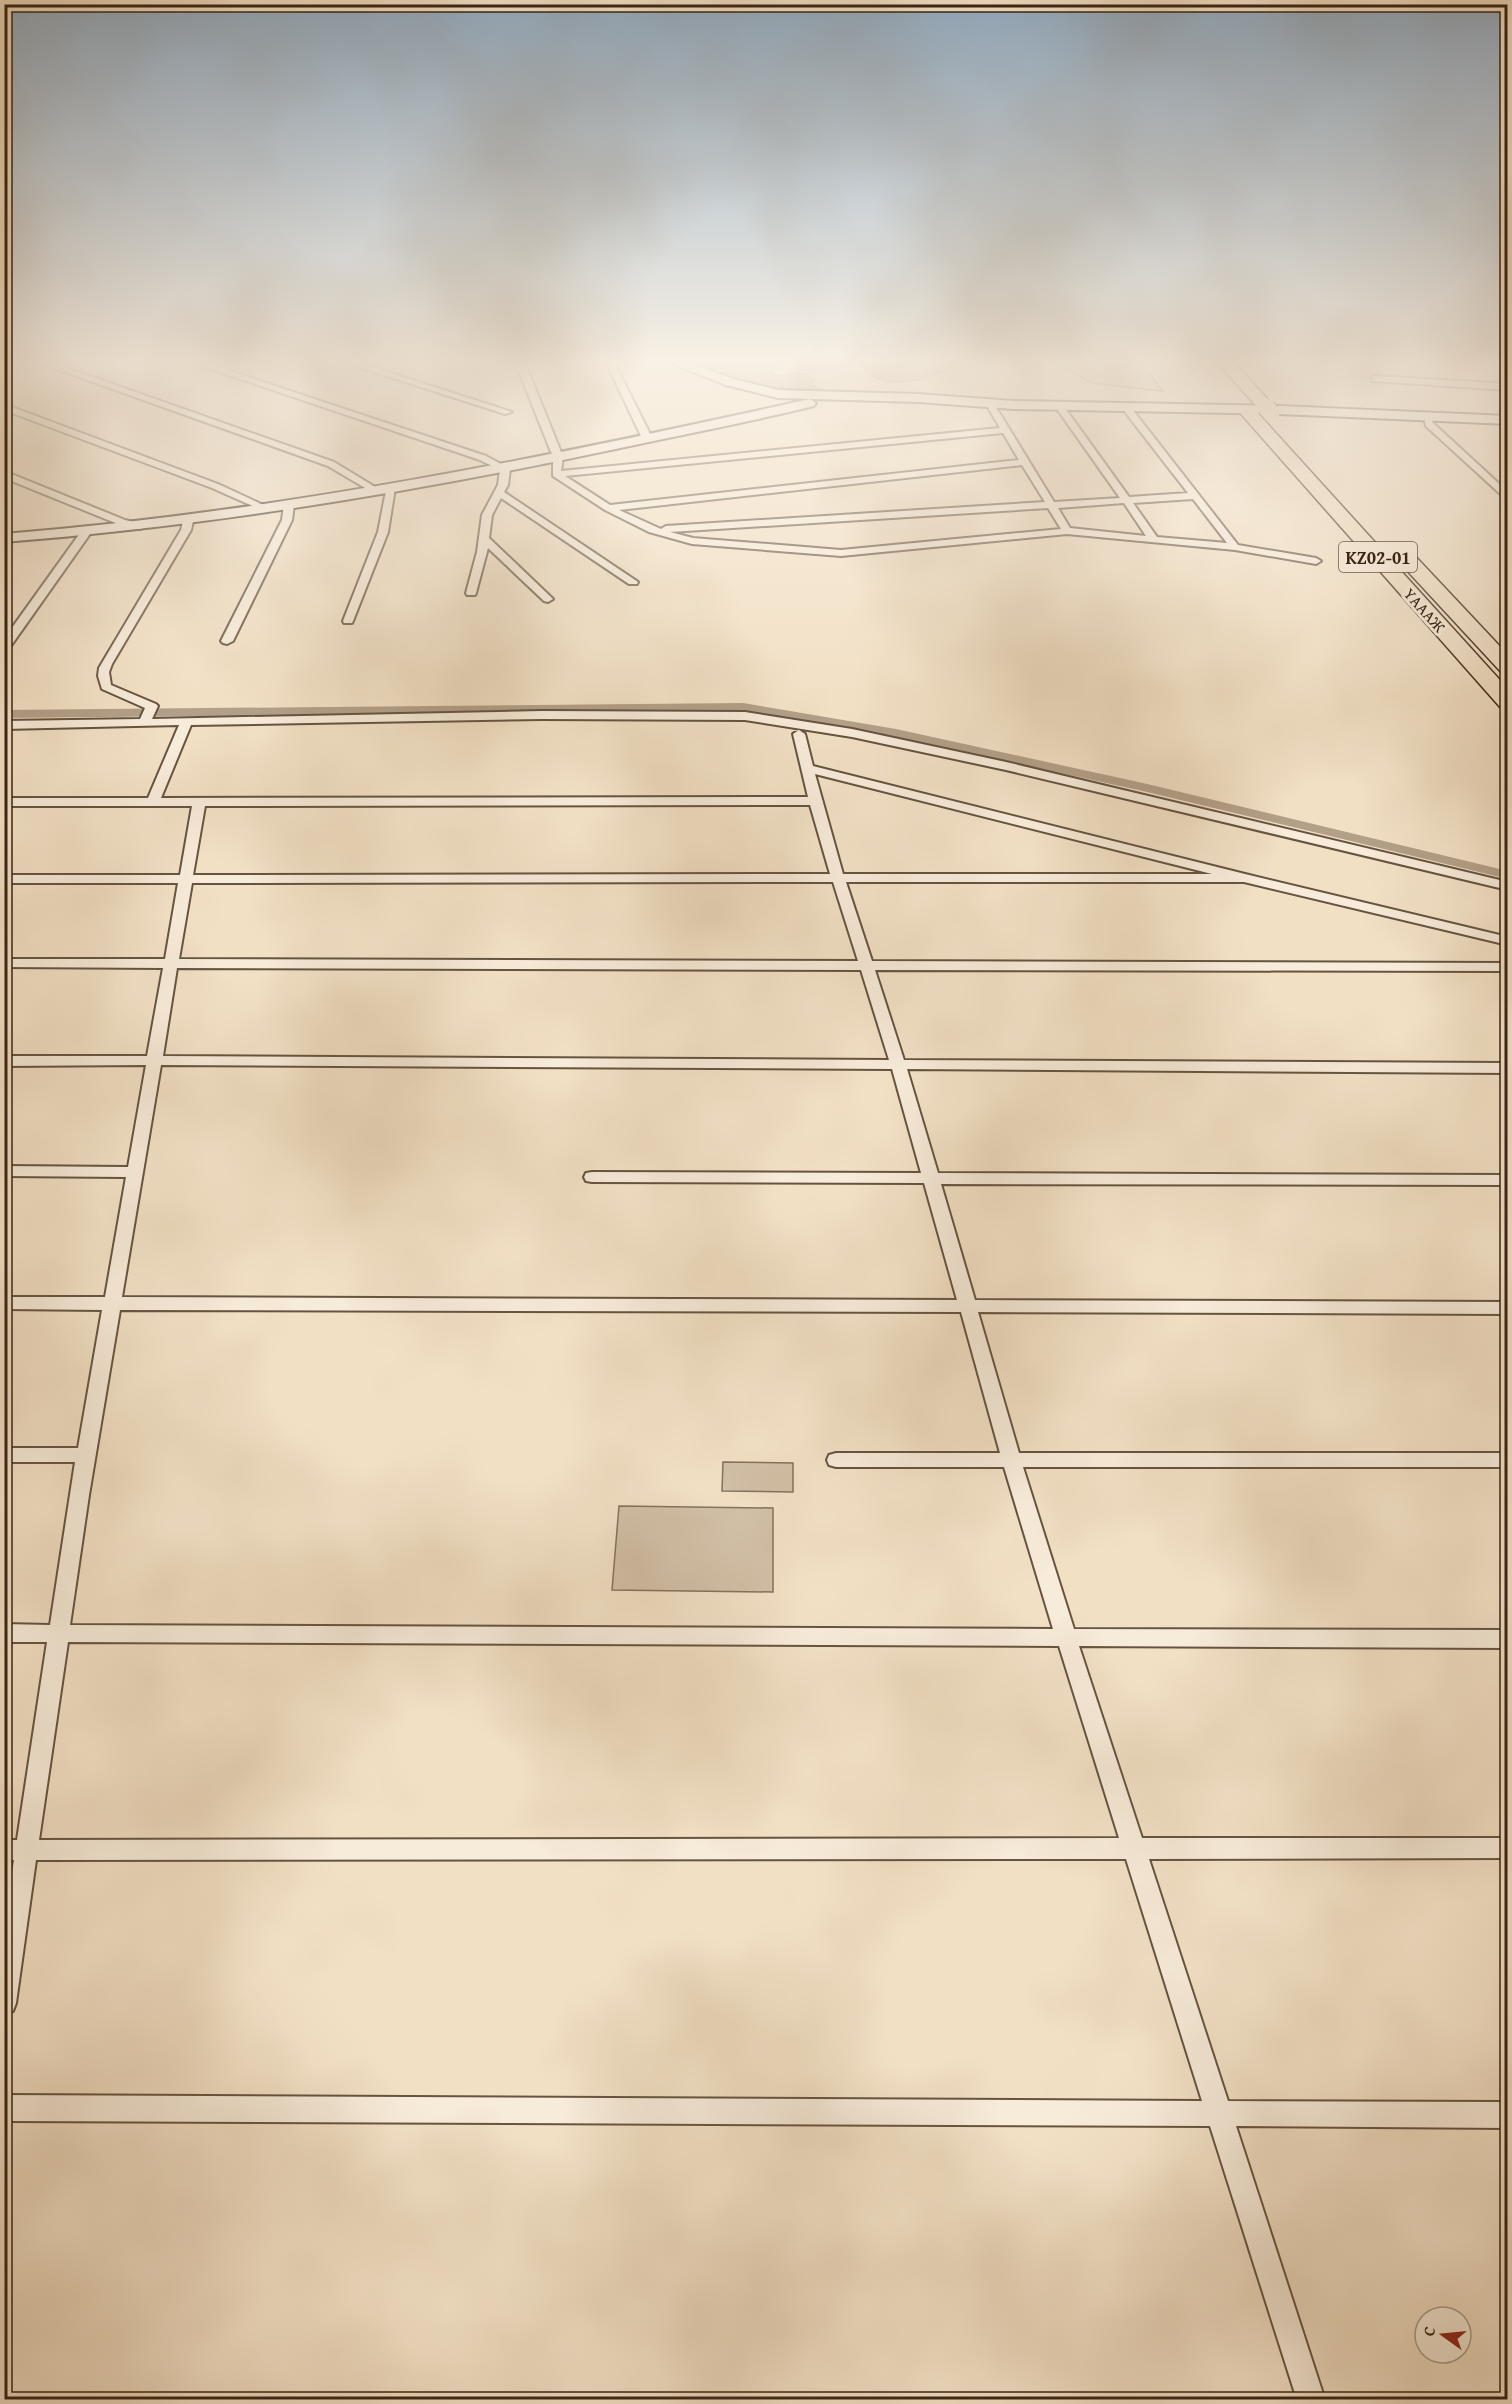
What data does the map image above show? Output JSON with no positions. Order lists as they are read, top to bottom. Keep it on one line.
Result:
{"streets":{"highway":["KZ02-01","ҮАААЖ"]},"north":"left"}
